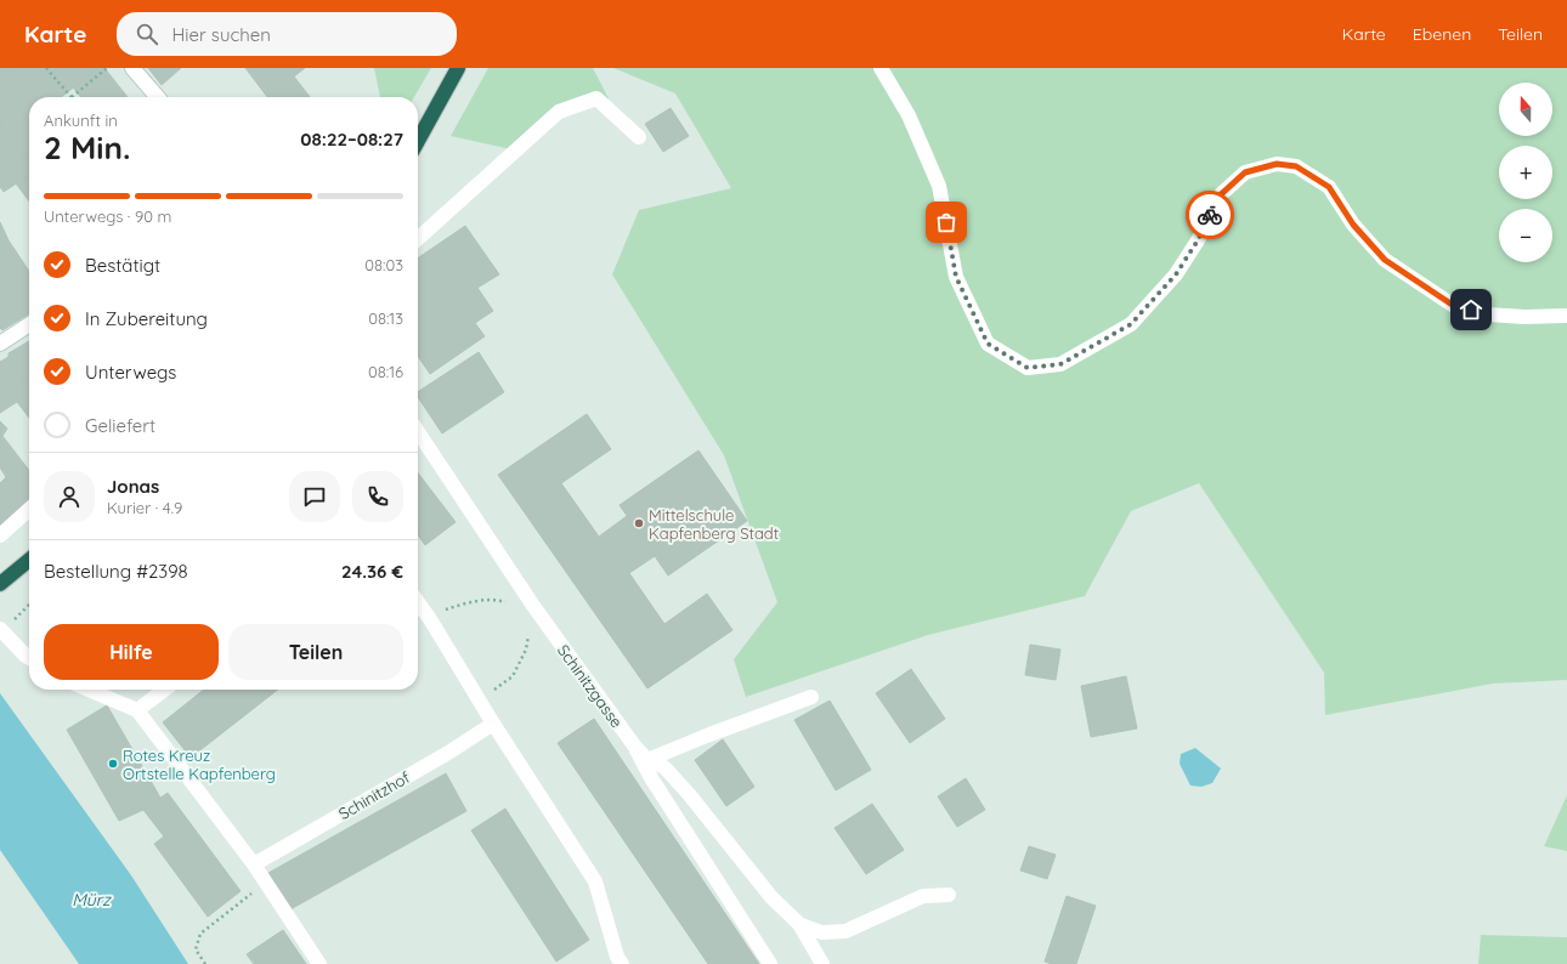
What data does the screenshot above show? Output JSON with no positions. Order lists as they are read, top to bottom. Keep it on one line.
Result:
{"streets":{"street":["Schinitzgasse","Schinitzhof"]},"water":["Mürz"],"places":["Mittelschule Kapfenberg Stadt","Rotes Kreuz Ortstelle Kapfenberg"],"north":"top","page":{"header":"Karte","search":"Hier suchen","nav":["Karte","Ebenen","Teilen"],"map_buttons":["+","−"],"heading":["2 Min.","Ankunft in","08:22–08:27"],"panel":["Jonas","Kurier · 4.9","Bestellung #2398","24.36 €"],"bar":"Unterwegs · 90 m","list":[["Bestätigt","08:03"],["In Zubereitung","08:13"],["Unterwegs","08:16"],"Geliefert"],"buttons":["Hilfe","Teilen"]}}
